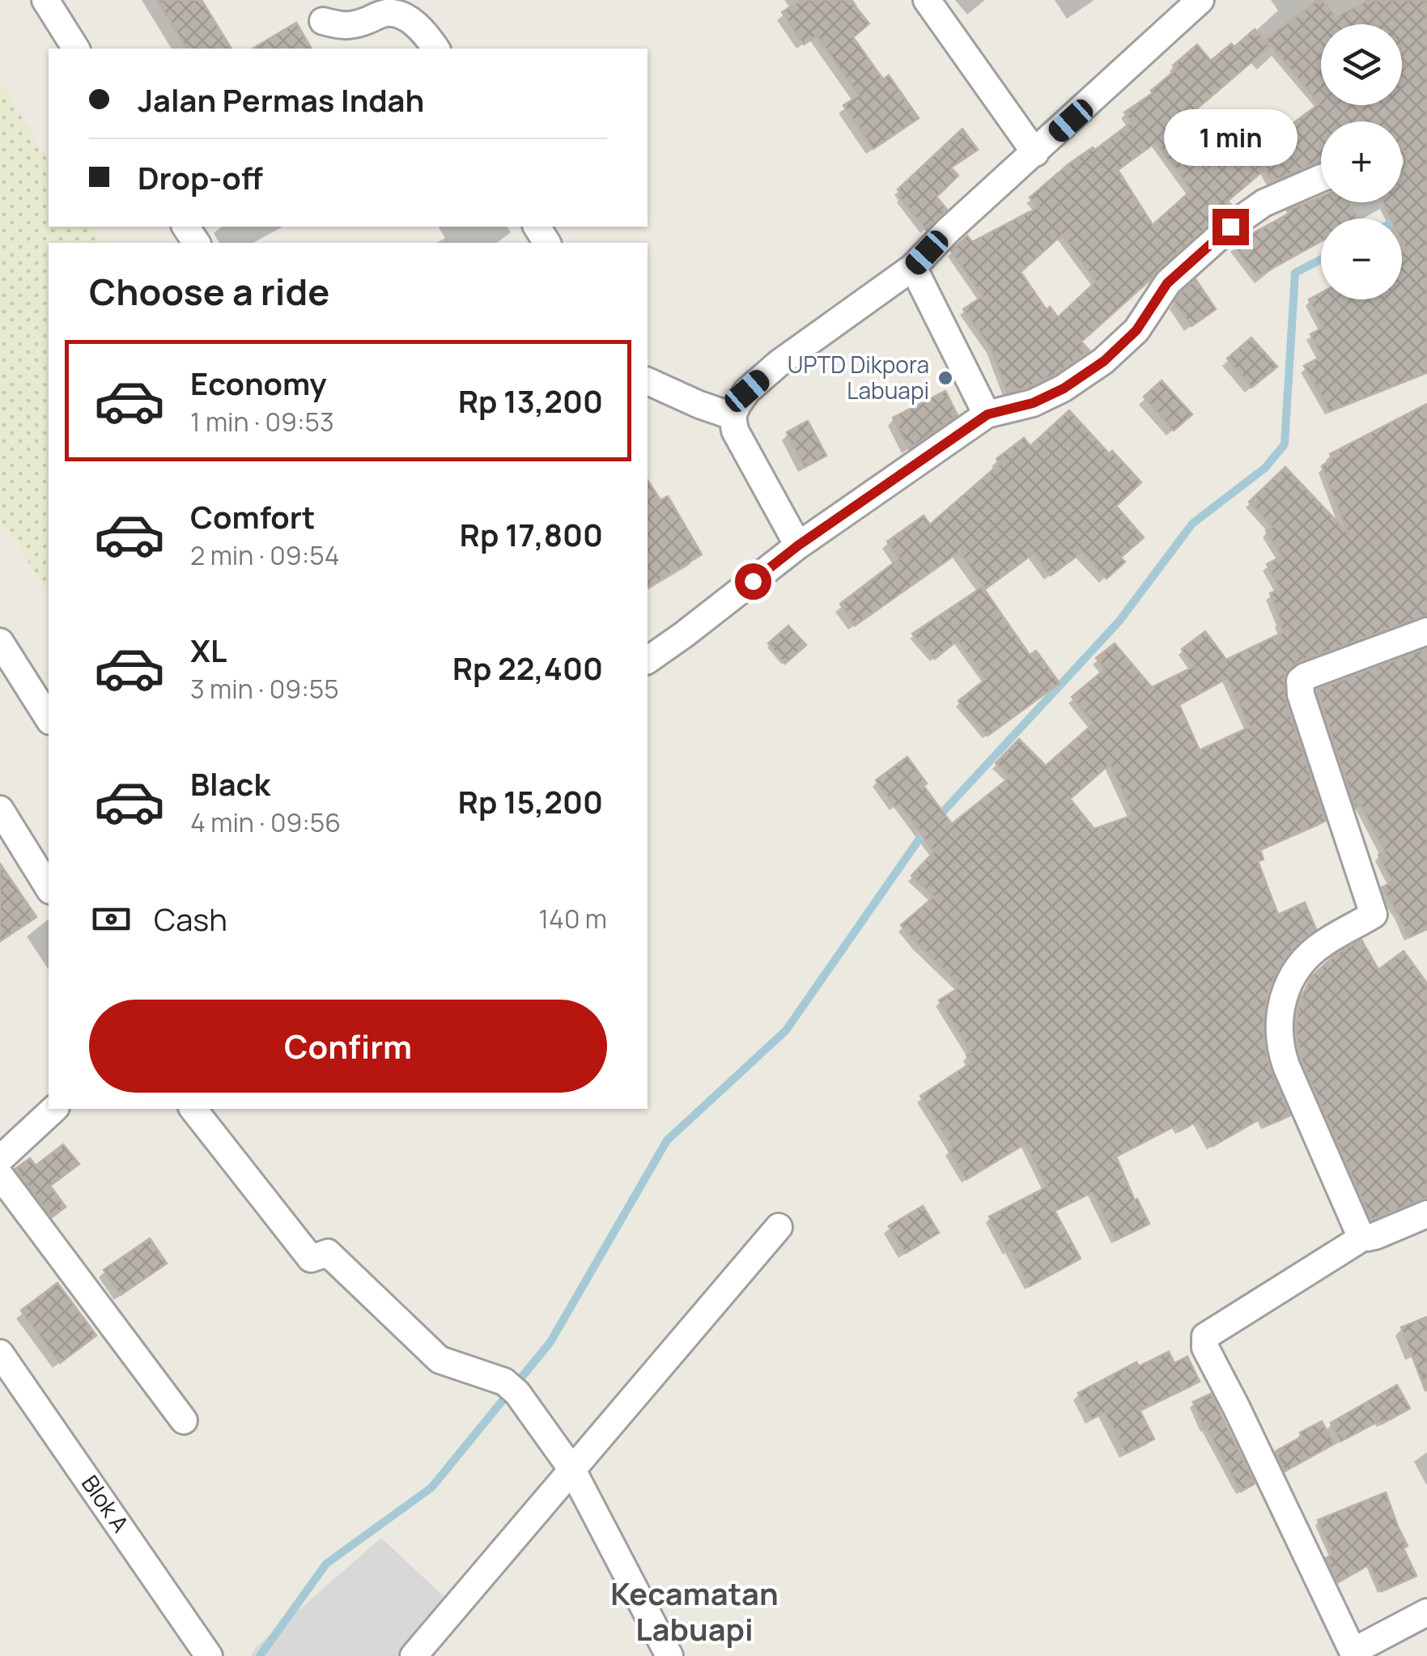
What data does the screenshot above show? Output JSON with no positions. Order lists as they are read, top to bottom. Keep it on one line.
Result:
{"streets":{"street":["Blok A"]},"districts":["Kecamatan Labuapi"],"places":["UPTD Dikpora Labuapi"],"page":{"map_buttons":["+","−"],"banner":["Jalan Permas Indah","Drop-off"],"bubble":"1 min","heading":"Choose a ride","list":[{"name":"Economy","note":"1 min · 09:53","value":"Rp 13,200"},{"name":"Comfort","note":"2 min · 09:54","value":"Rp 17,800"},{"name":"XL","note":"3 min · 09:55","value":"Rp 22,400"},{"name":"Black","note":"4 min · 09:56","value":"Rp 15,200"}],"pay":["Cash","140 m"],"buttons":"Confirm"}}
